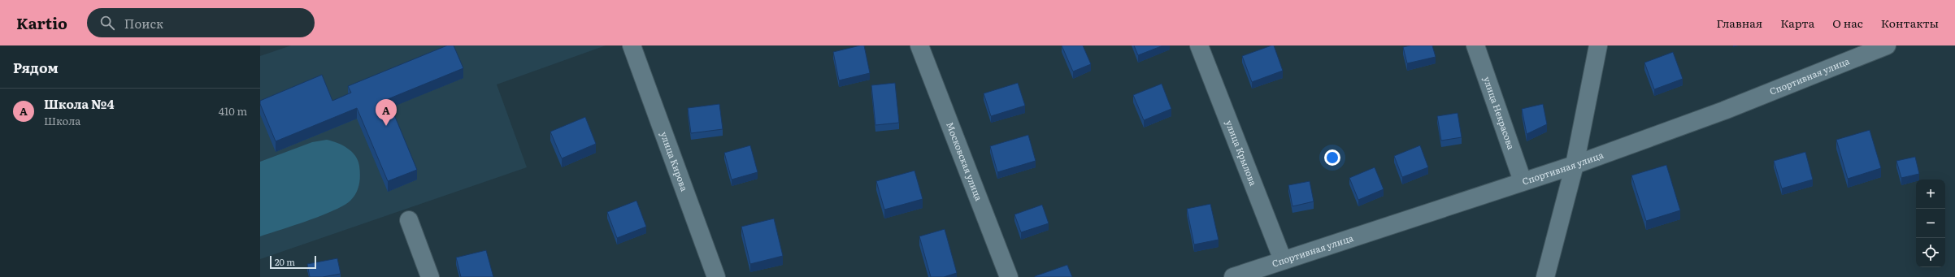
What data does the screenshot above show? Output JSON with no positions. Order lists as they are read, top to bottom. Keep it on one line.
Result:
{"streets":{"street":["Спортивная улица","улица Некрасова","улица Крылова","улица Кирова","Московская улица"]},"crossings":[["Спортивная улица","улица Некрасова"],["Спортивная улица","улица Крылова"]],"scale_bar":"20 m","page":{"header":"Kartio","search":"Поиск","nav":["Главная","Карта","О нас","Контакты"],"heading":"Рядом","list":[{"mark":"A","name":"Школа №4","note":"Школа","value":"410 m"}],"pins":"A","map_buttons":["+","−"],"scale":"20 m"}}
